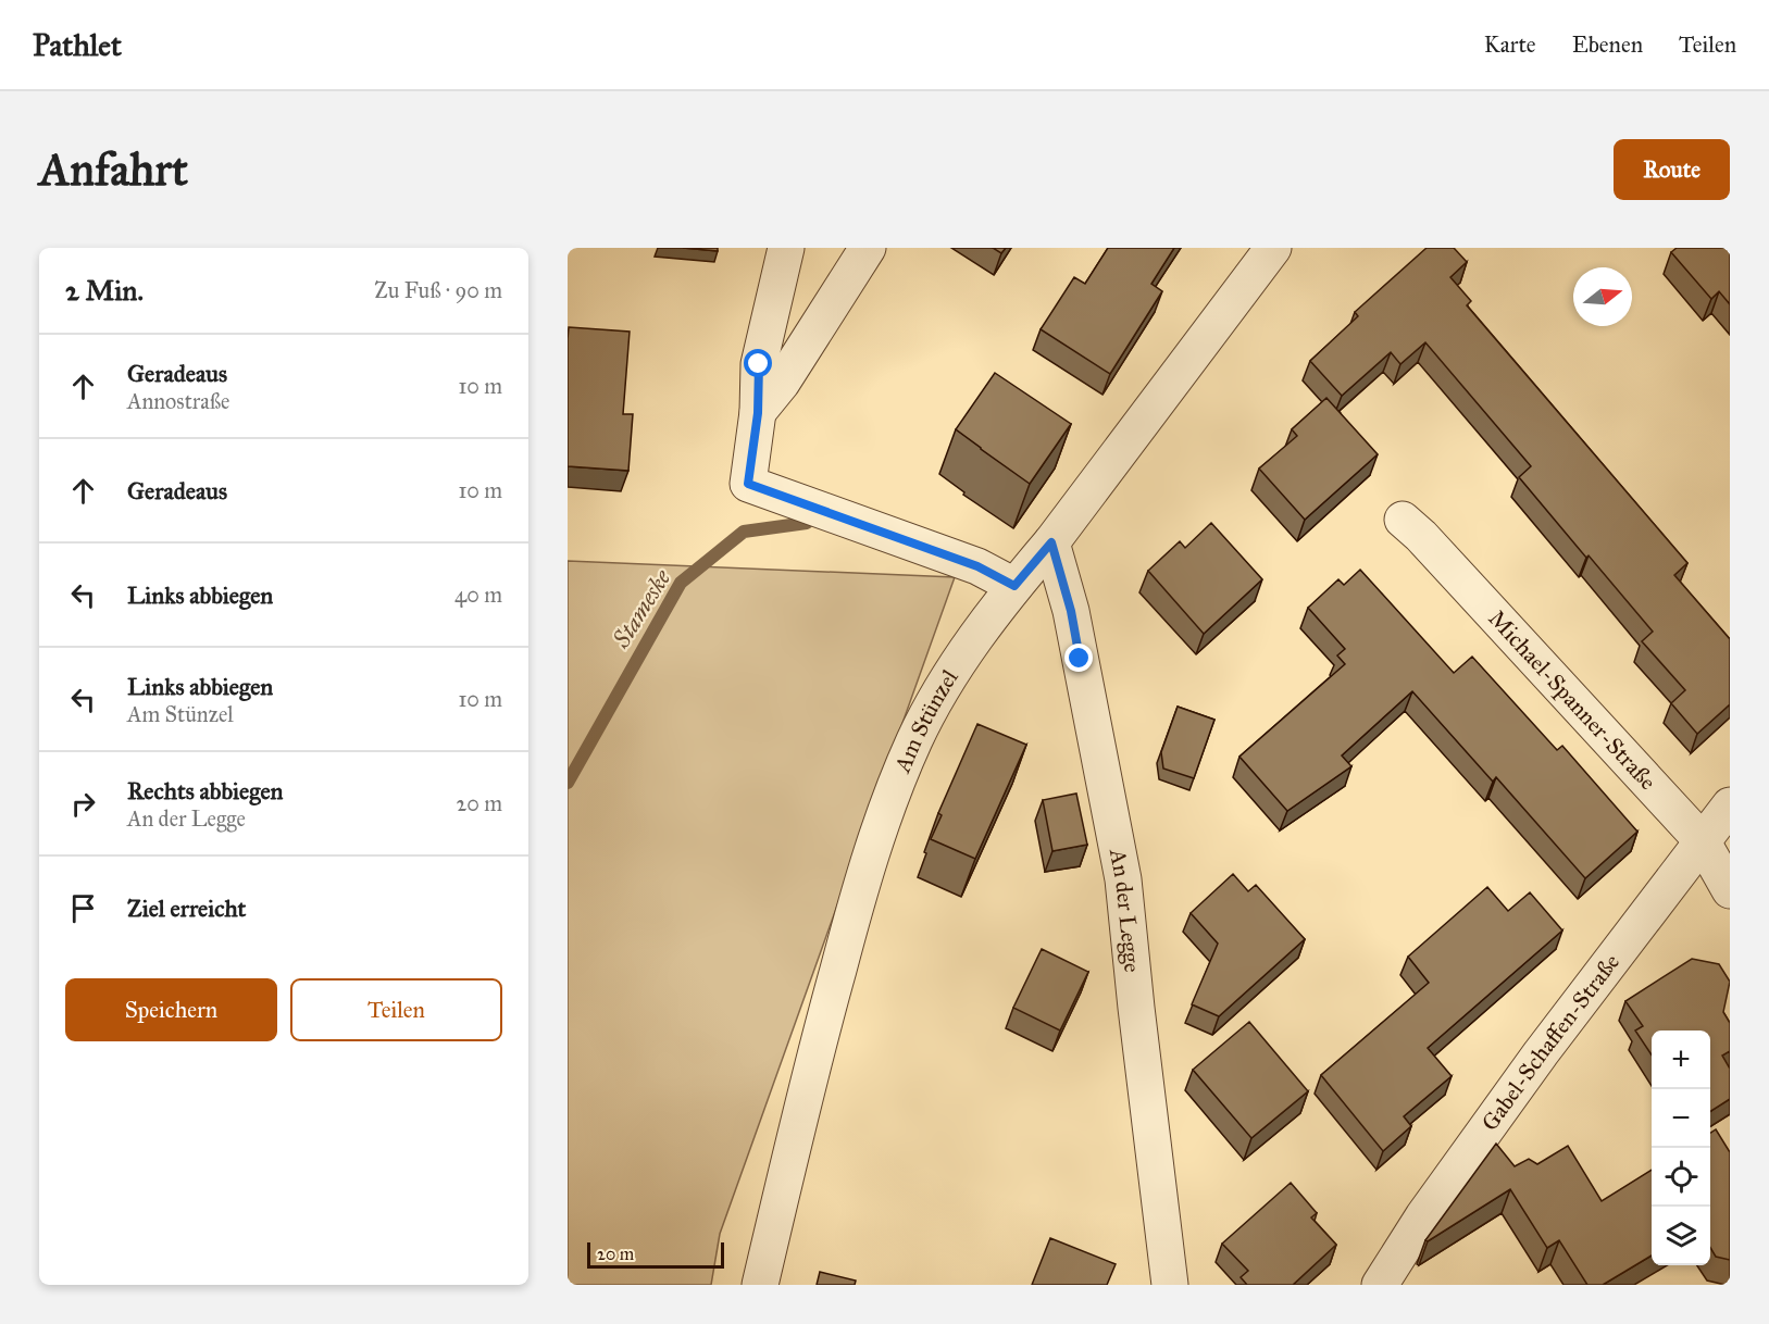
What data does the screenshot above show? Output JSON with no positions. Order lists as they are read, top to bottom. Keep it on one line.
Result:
{"streets":{"street":["Michael-Spanner-Straße","Am Stünzel","An der Legge","Gabel-Schaffen-Straße"]},"crossings":[["Michael-Spanner-Straße","Gabel-Schaffen-Straße"],["Am Stünzel","An der Legge"]],"water":["Stameske"],"scale_bar":"20 m","north":"right","page":{"header":"Pathlet","nav":["Karte","Ebenen","Teilen"],"buttons":["Route",["Speichern","Teilen"]],"title":"Anfahrt","heading":["2 Min.","Zu Fuß · 90 m"],"list":[["Geradeaus","Annostraße","10 m"],["Geradeaus","10 m"],["Links abbiegen","40 m"],["Links abbiegen","Am Stünzel","10 m"],["Rechts abbiegen","An der Legge","20 m"],"Ziel erreicht"],"map_buttons":["+","−"],"scale":"20 m"}}
